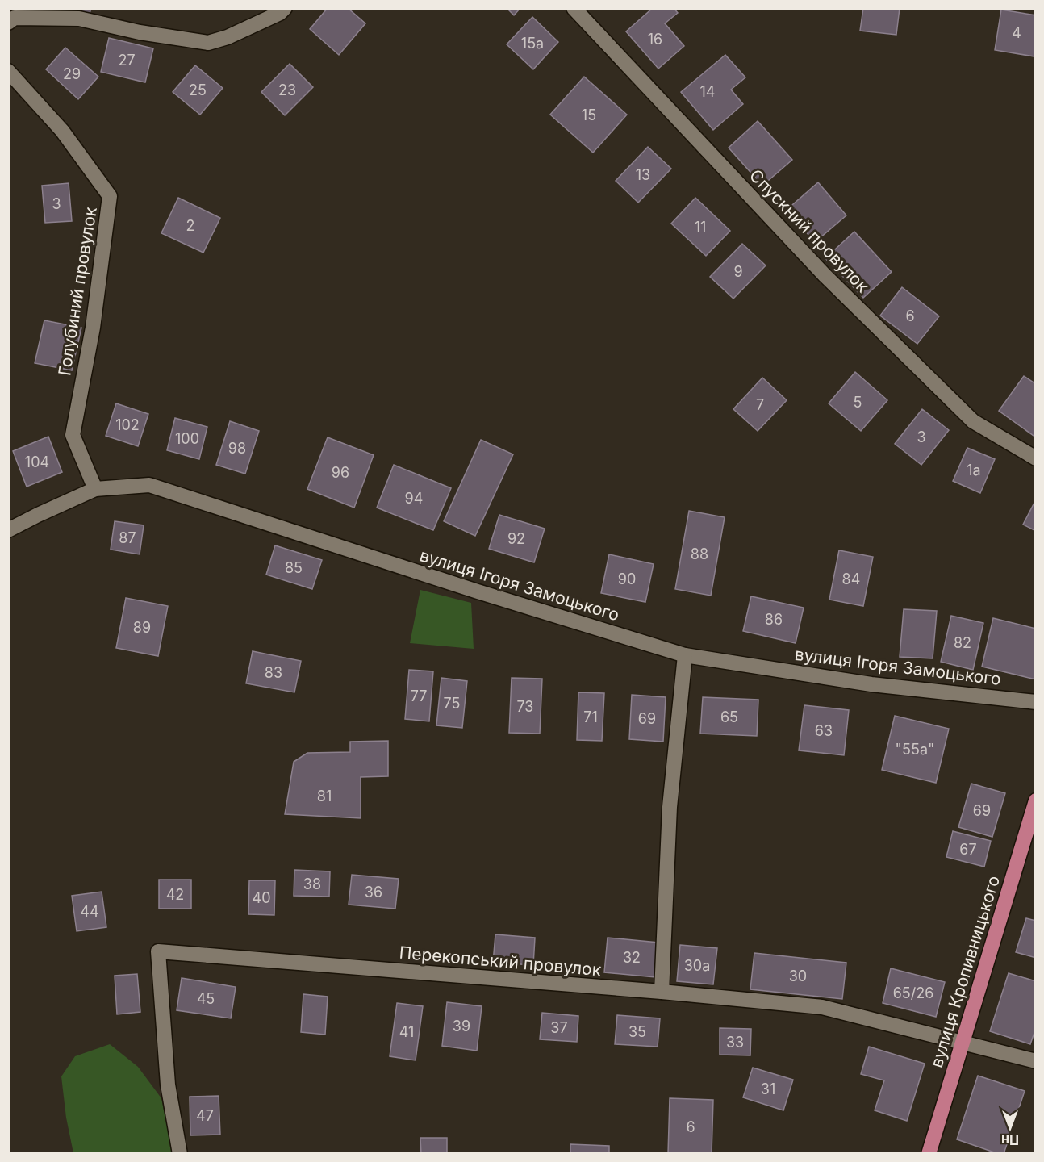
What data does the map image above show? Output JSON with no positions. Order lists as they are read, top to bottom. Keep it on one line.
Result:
{"streets":{"main road":["вулиця Кропивницького"],"street":["Спускний провулок","Голубиний провулок","вулиця Ігоря Замоцького","Перекопський провулок"]},"crossings":[["Голубиний провулок","вулиця Ігоря Замоцького"],["Перекопський провулок","вулиця Кропивницького"]],"house_numbers":["4","16","15а","27","29","25","23","14","15","13","3","2","11","9","6","5","7","102","3","100","98","104","1а","96","94","87","92","88","85","90","84","86","89","82","83","77","75","73","71","65","69","63","\"55а\"","81","69","67","38","36","42","40","44","32","30а","30","65/26","45","39","37","41","35","33","31","47","6"],"north":"bottom"}
